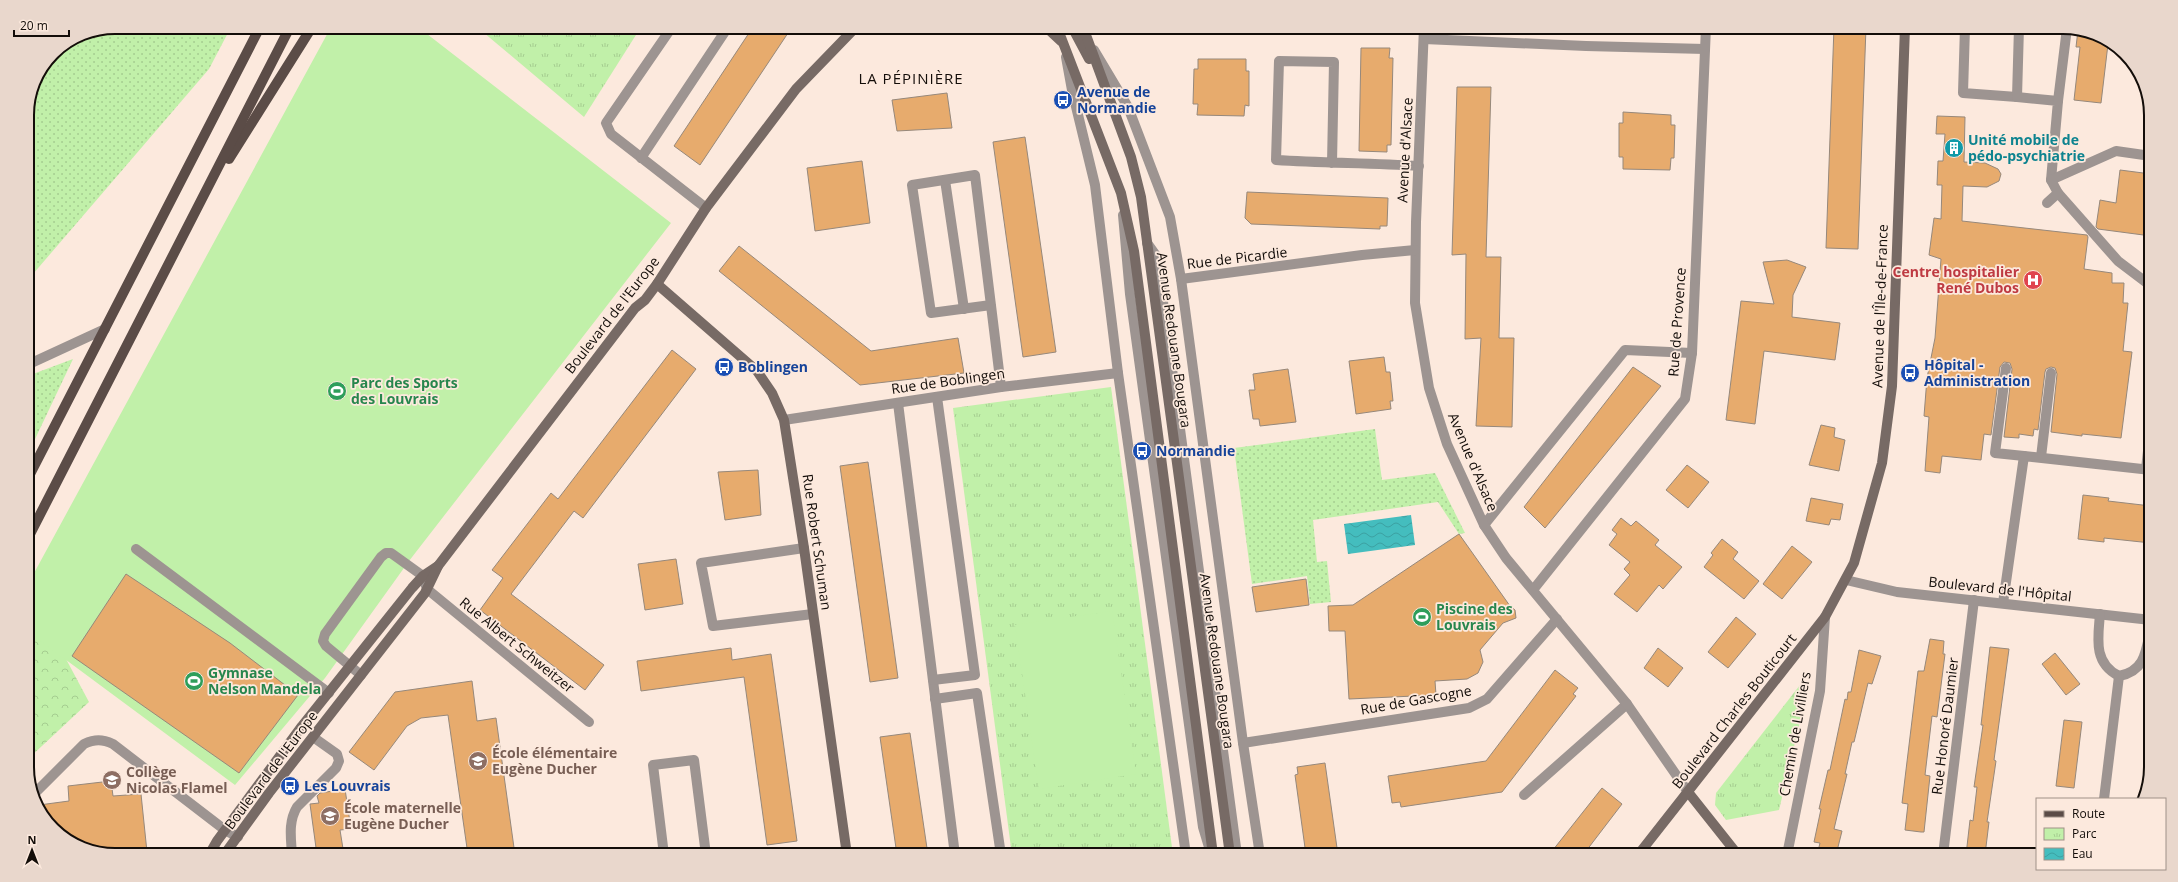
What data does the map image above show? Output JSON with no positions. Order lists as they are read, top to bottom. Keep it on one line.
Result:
{"streets":{"street":["Avenue d'Alsace","Rue de Picardie","Avenue de l'Île-de-France","Boulevard de l'Europe","Rue de Provence","Avenue Redouane Bougara","Rue de Boblingen","Rue Robert Schuman","Boulevard de l'Hôpital","Rue Albert Schweitzer","Rue de Gascogne","Boulevard Charles Bouticourt","Rue Honoré Daumier","Chemin de Livilliers"]},"crossings":[["Avenue d'Alsace","Rue de Picardie"],["Avenue d'Alsace","Rue de Provence"],["Avenue d'Alsace","Rue de Gascogne"],["Avenue d'Alsace","Boulevard Charles Bouticourt"],["Rue de Picardie","Avenue Redouane Bougara"],["Avenue de l'Île-de-France","Boulevard de l'Hôpital"],["Avenue de l'Île-de-France","Boulevard Charles Bouticourt"],["Boulevard de l'Europe","Rue Robert Schuman"],["Boulevard de l'Europe","Rue Albert Schweitzer"],["Avenue Redouane Bougara","Rue de Boblingen"],["Avenue Redouane Bougara","Rue de Gascogne"],["Rue de Boblingen","Rue Robert Schuman"],["Boulevard de l'Hôpital","Boulevard Charles Bouticourt"],["Boulevard de l'Hôpital","Rue Honoré Daumier"],["Boulevard Charles Bouticourt","Chemin de Livilliers"]],"districts":["LA PÉPINIÈRE"],"places":{"bus stop":["Avenue de Normandie","Boblingen","Hôpital - Administration","Normandie","Les Louvrais"],"building":["Unité mobile de pédo-psychiatrie"],"hospital":["Centre hospitalier René Dubos"],"sports":["Parc des Sports des Louvrais","Piscine des Louvrais","Gymnase Nelson Mandela"],"school or university":["École élémentaire Eugène Ducher","Collège Nicolas Flamel","École maternelle Eugène Ducher"]},"legend":["Route","Parc","Eau"],"scale_bar":"20 m","north":"top"}
